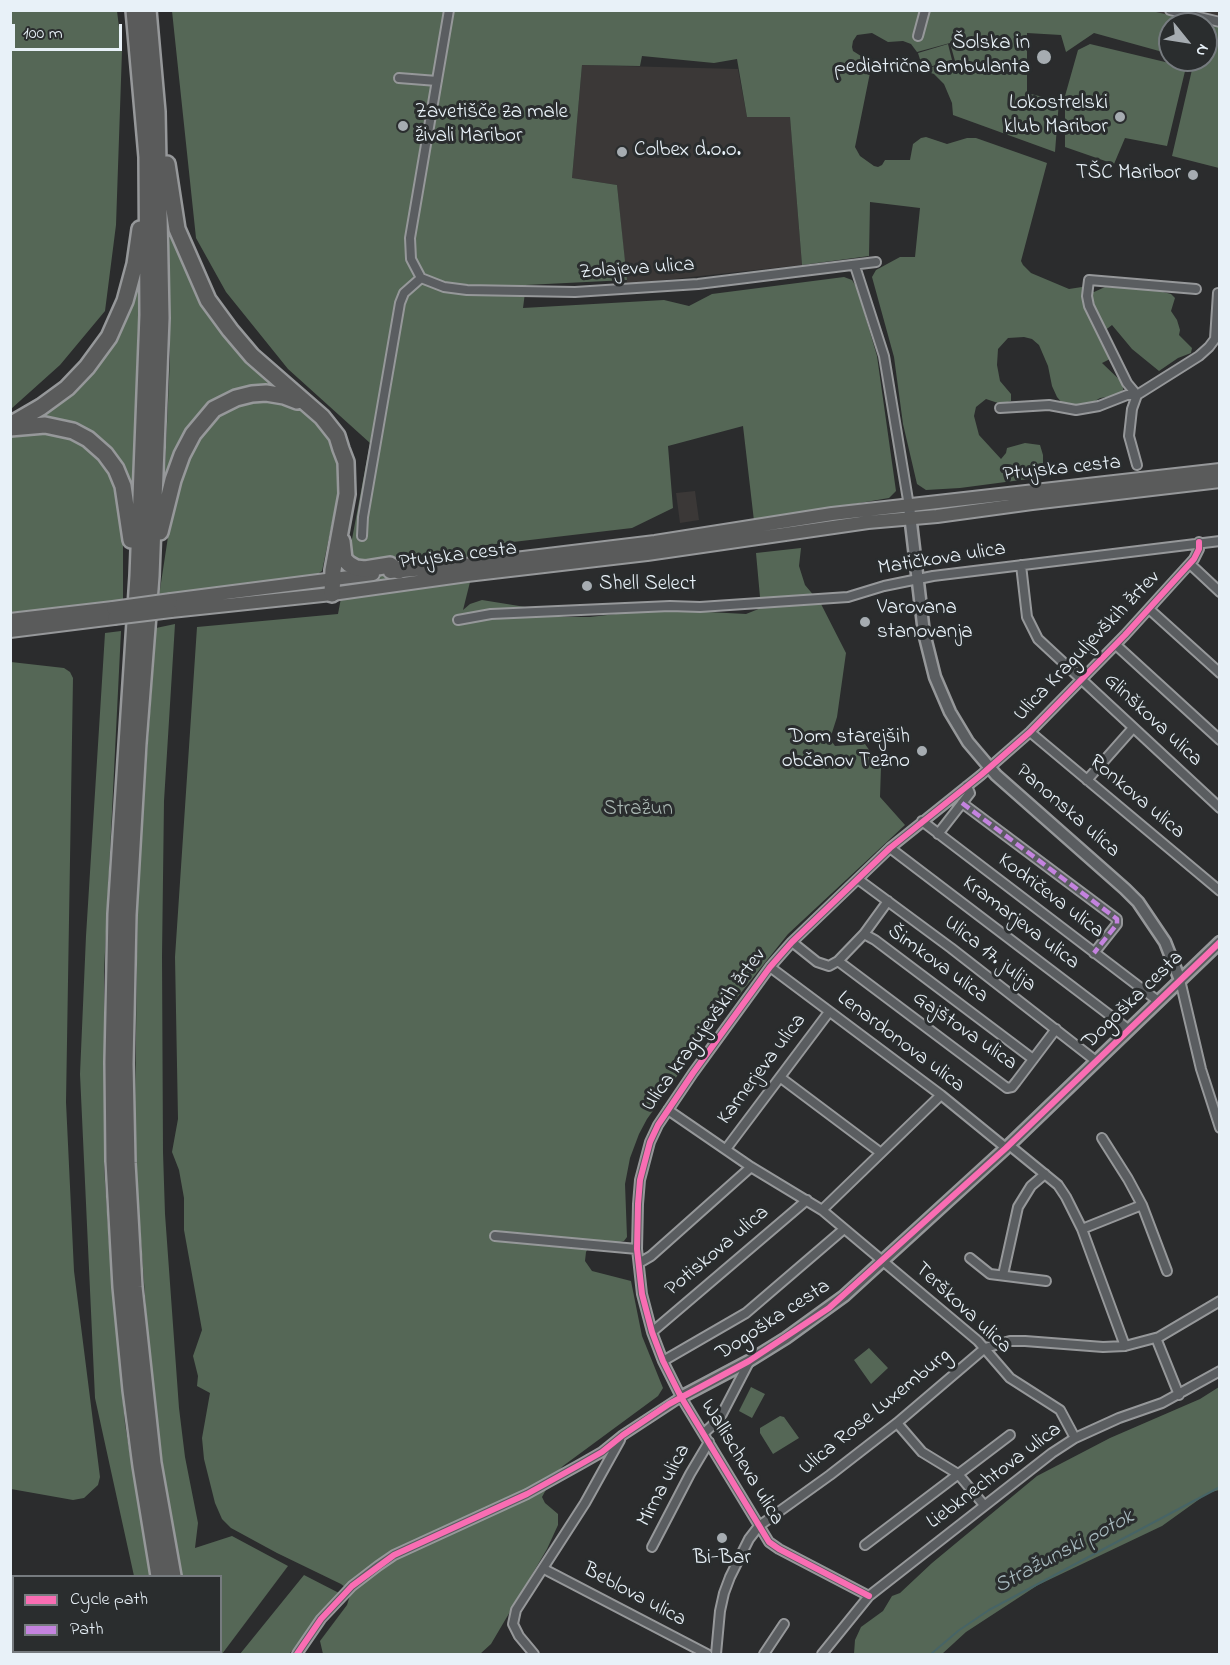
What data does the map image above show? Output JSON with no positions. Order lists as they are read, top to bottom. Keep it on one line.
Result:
{"streets":{"main road":["Ptujska cesta"],"street":["Zolajeva ulica","Matičkova ulica","Ulica Kraguljevških žrtev","Glinškova ulica","Ronkova ulica","Panonska ulica","Kodričeva ulica","Kramarjeva ulica","Ulica 17. julija","Šimkova ulica","Dogoška cesta","Ulica kragujevških žrtev","Gajštova ulica","Lenardonova ulica","Karnerjeva ulica","Potiskova ulica","Terškova ulica","Ulica Rose Luxemburg","Wallischeva ulica","Liebknechtova ulica","Mirna ulica","Beblova ulica"]},"crossings":[["Ptujska cesta","Panonska ulica"],["Matičkova ulica","Ulica Kraguljevških žrtev"],["Matičkova ulica","Glinškova ulica"],["Matičkova ulica","Panonska ulica"],["Ulica Kraguljevških žrtev","Glinškova ulica"],["Ulica Kraguljevških žrtev","Ronkova ulica"],["Ulica Kraguljevških žrtev","Panonska ulica"],["Ulica Kraguljevških žrtev","Ulica kragujevških žrtev"],["Panonska ulica","Dogoška cesta"],["Panonska ulica","Ulica kragujevških žrtev"],["Kodričeva ulica","Dogoška cesta"],["Kodričeva ulica","Ulica kragujevških žrtev"],["Kramarjeva ulica","Dogoška cesta"],["Kramarjeva ulica","Ulica kragujevških žrtev"],["Ulica 17. julija","Dogoška cesta"],["Ulica 17. julija","Ulica kragujevških žrtev"],["Ulica 17. julija","Gajštova ulica"],["Šimkova ulica","Gajštova ulica"],["Dogoška cesta","Ulica kragujevških žrtev"],["Dogoška cesta","Lenardonova ulica"],["Dogoška cesta","Terškova ulica"],["Dogoška cesta","Wallischeva ulica"],["Dogoška cesta","Mirna ulica"],["Dogoška cesta","Beblova ulica"],["Ulica kragujevških žrtev","Lenardonova ulica"],["Ulica kragujevških žrtev","Potiskova ulica"],["Ulica kragujevških žrtev","Terškova ulica"],["Ulica kragujevških žrtev","Wallischeva ulica"],["Lenardonova ulica","Karnerjeva ulica"],["Lenardonova ulica","Ulica Rose Luxemburg"],["Karnerjeva ulica","Terškova ulica"],["Potiskova ulica","Terškova ulica"],["Terškova ulica","Ulica Rose Luxemburg"],["Terškova ulica","Liebknechtova ulica"],["Ulica Rose Luxemburg","Wallischeva ulica"],["Wallischeva ulica","Liebknechtova ulica"],["Wallischeva ulica","Mirna ulica"]],"water":["Stražunski potok"],"parks":["Stražun"],"places":["Šolska in pediatrična ambulanta","Lokostrelski klub Maribor","Zavetišče za male živali Maribor","Colbex d.o.o.","TŠC Maribor","Shell Select","Varovana stanovanja","Dom starejših občanov Tezno","Bi-Bar"],"legend":["Cycle path","Path"],"scale_bar":"100 m","north":"bottom right"}
